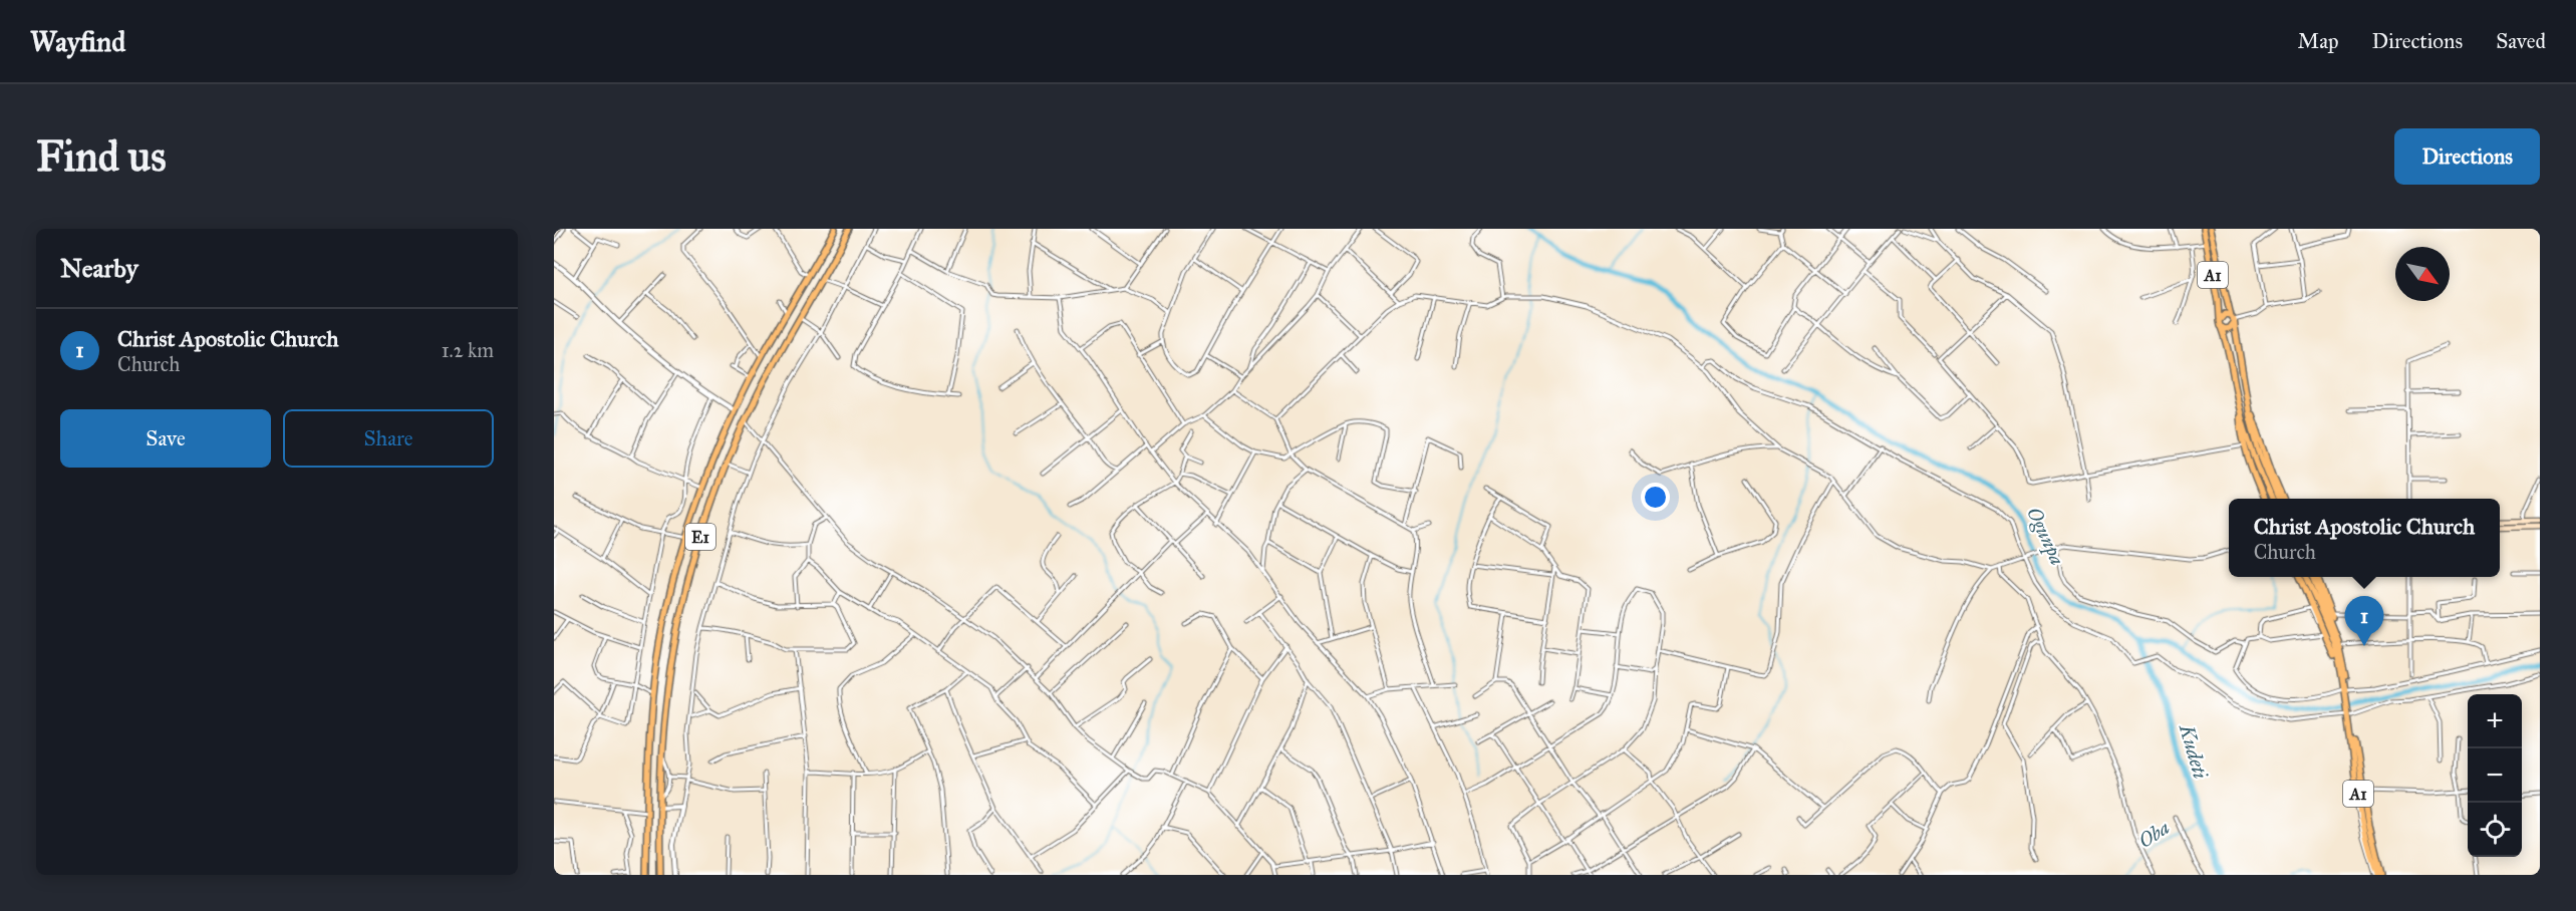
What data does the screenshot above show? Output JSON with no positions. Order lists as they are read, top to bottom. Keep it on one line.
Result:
{"streets":{"highway":["A1","E1"]},"water":["Ogunpa","Kudeti","Oba"],"north":"bottom right","page":{"header":"Wayfind","nav":["Map","Directions","Saved"],"buttons":["Directions",["Save","Share"]],"title":"Find us","heading":"Nearby","list":[{"mark":"1","name":"Christ Apostolic Church","note":"Church","value":"1.2 km"}],"popup":["Christ Apostolic Church","Church"],"pins":"1","map_buttons":["+","−"]}}
